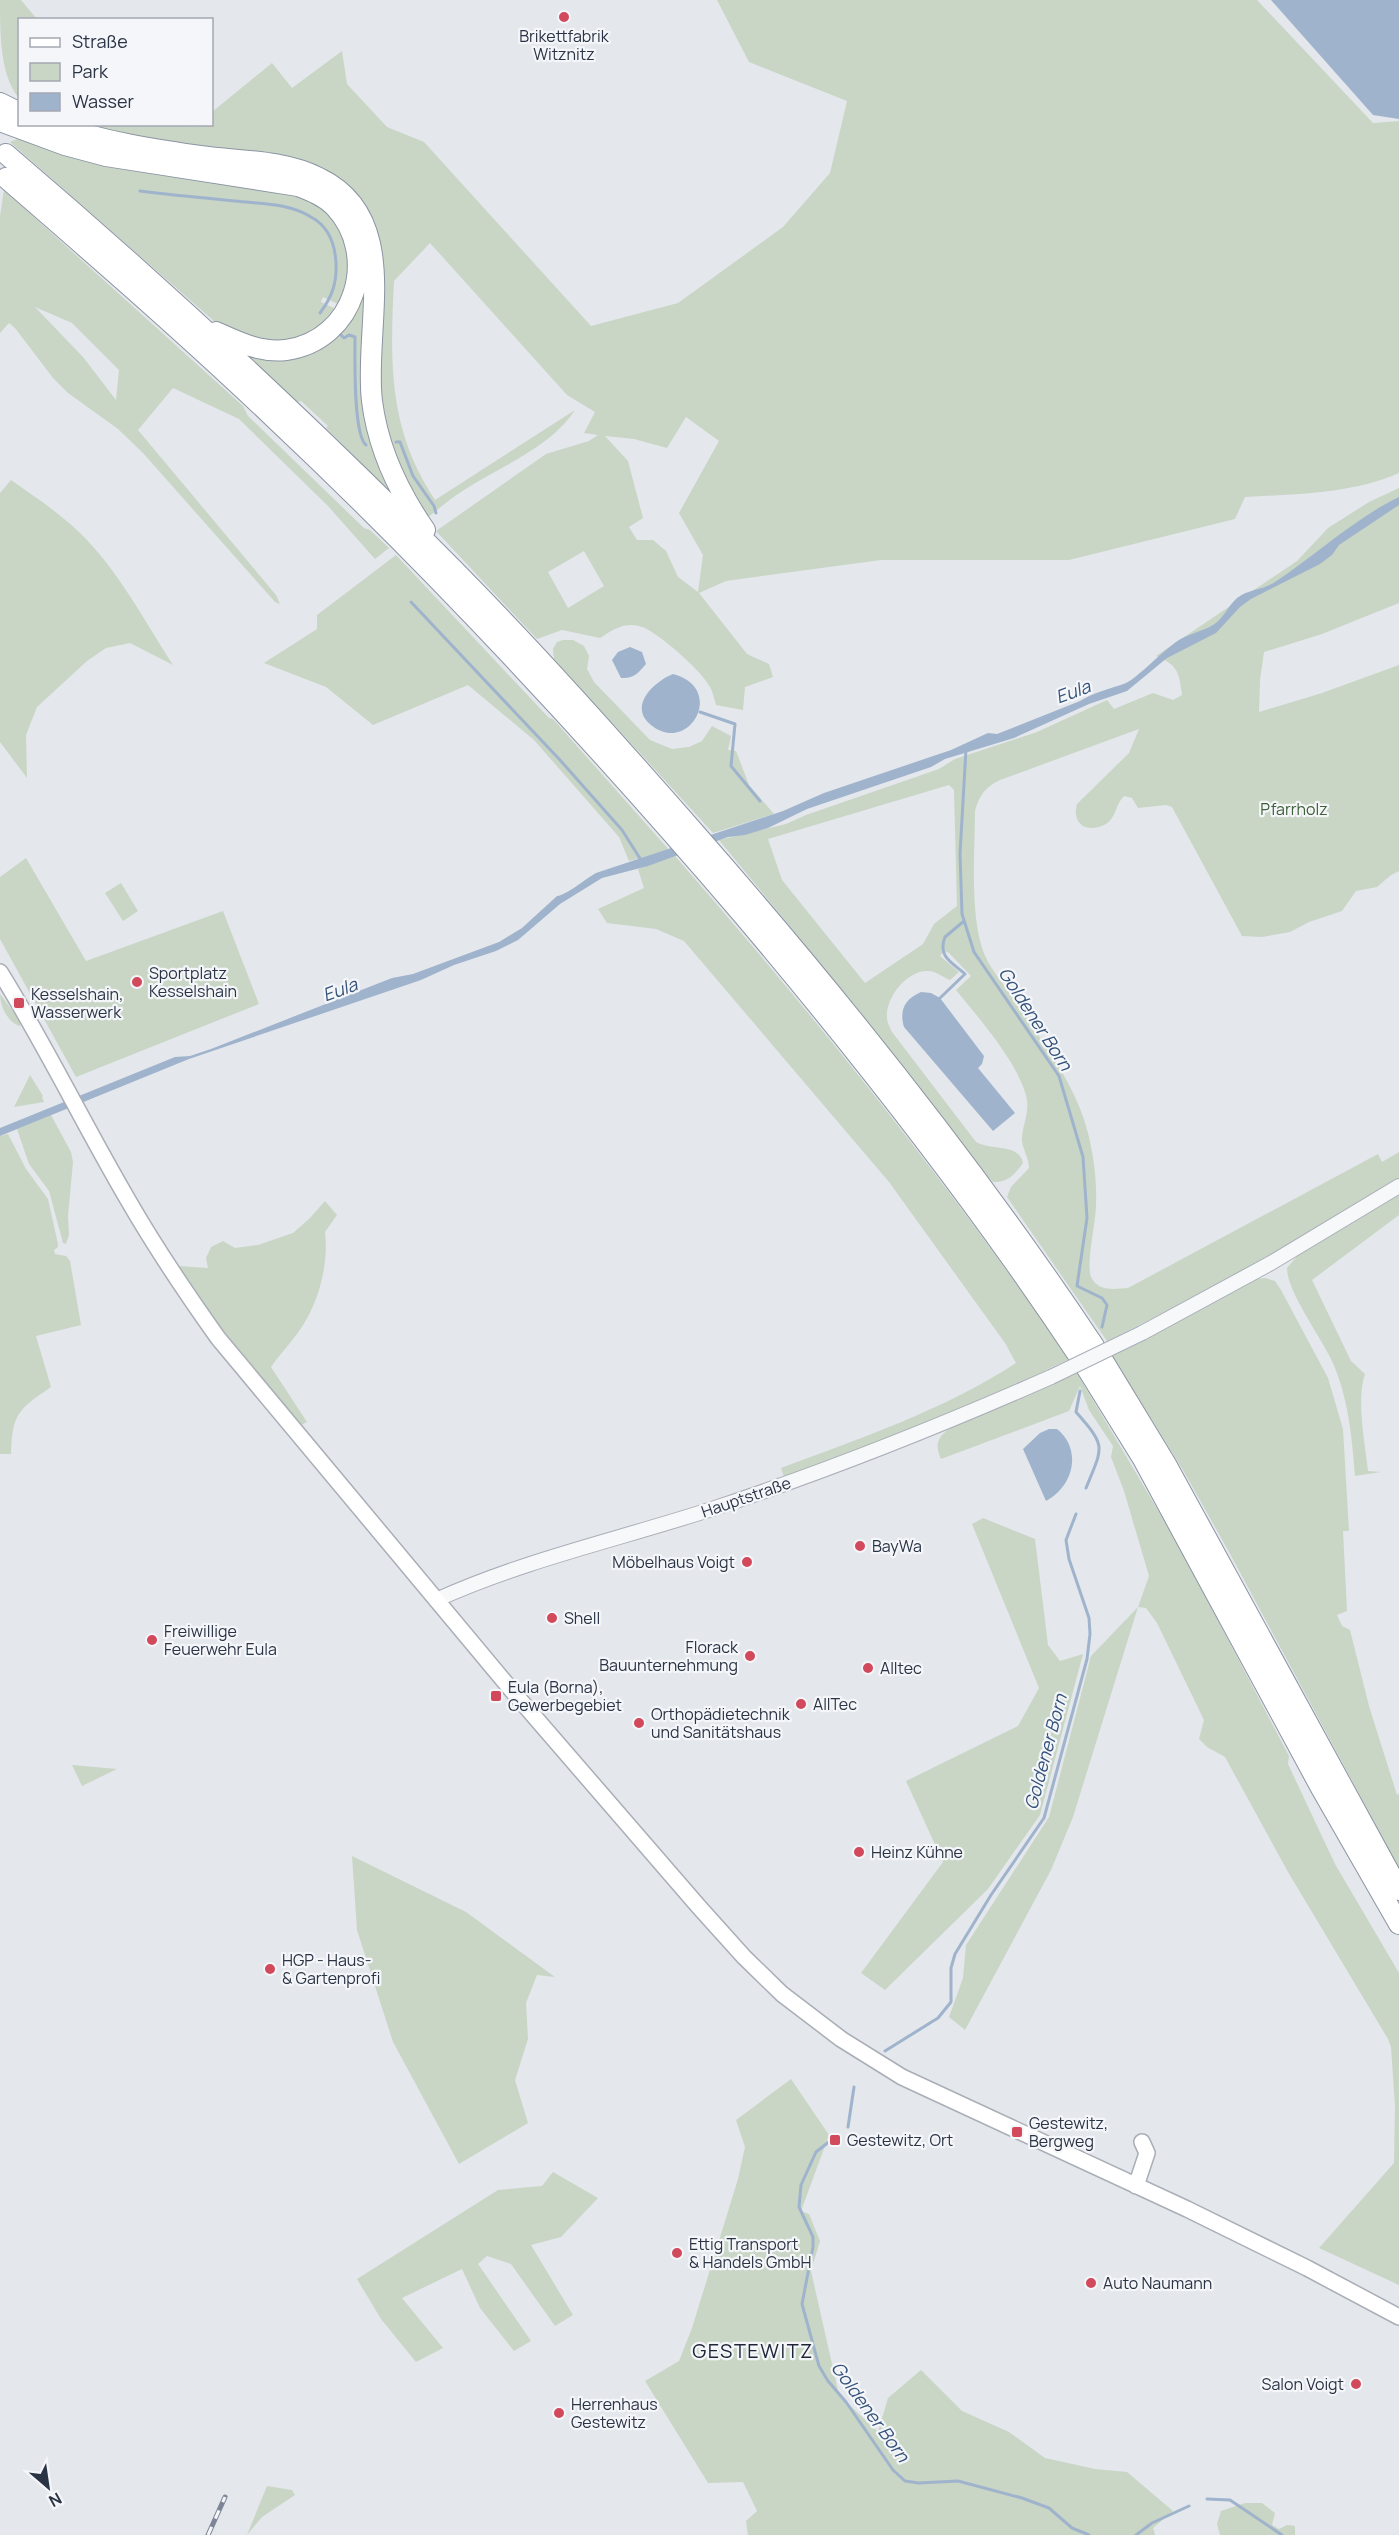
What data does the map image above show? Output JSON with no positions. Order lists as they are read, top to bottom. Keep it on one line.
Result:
{"streets":{"street":["Hauptstraße"]},"districts":["GESTEWITZ"],"water":["Eula","Goldener Born"],"parks":["Pfarrholz"],"places":{"other":["Brikettfabrik Witznitz","Sportplatz Kesselshain","BayWa","Möbelhaus Voigt","Shell","Freiwillige Feuerwehr Eula","Florack Bauunternehmung","Alltec","AllTec","Orthopädietechnik und Sanitätshaus","Heinz Kühne","HGP - Haus- & Gartenprofi","Ettig Transport & Handels GmbH","Auto Naumann","Salon Voigt","Herrenhaus Gestewitz"],"transit":["Kesselshain, Wasserwerk","Eula (Borna), Gewerbegebiet","Gestewitz, Bergweg","Gestewitz, Ort"]},"legend":["Straße","Park","Wasser"],"north":"bottom right"}
